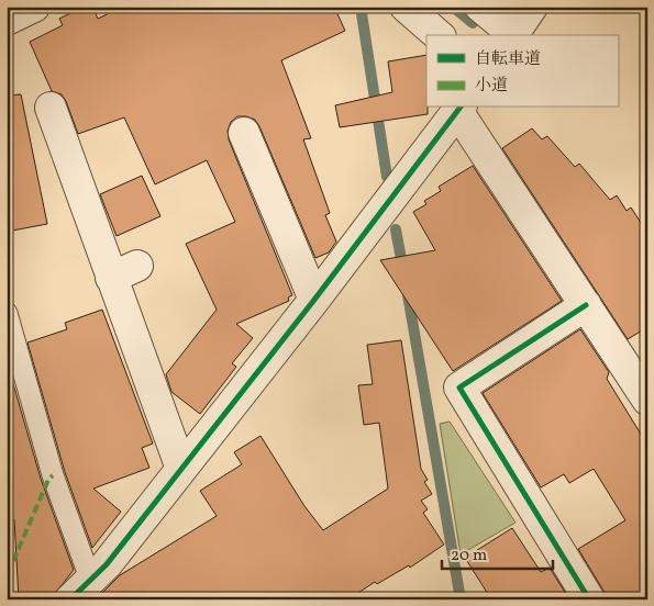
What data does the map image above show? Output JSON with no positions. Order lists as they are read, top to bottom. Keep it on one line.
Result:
{"legend":["自転車道","小道"],"scale_bar":"20 m"}
